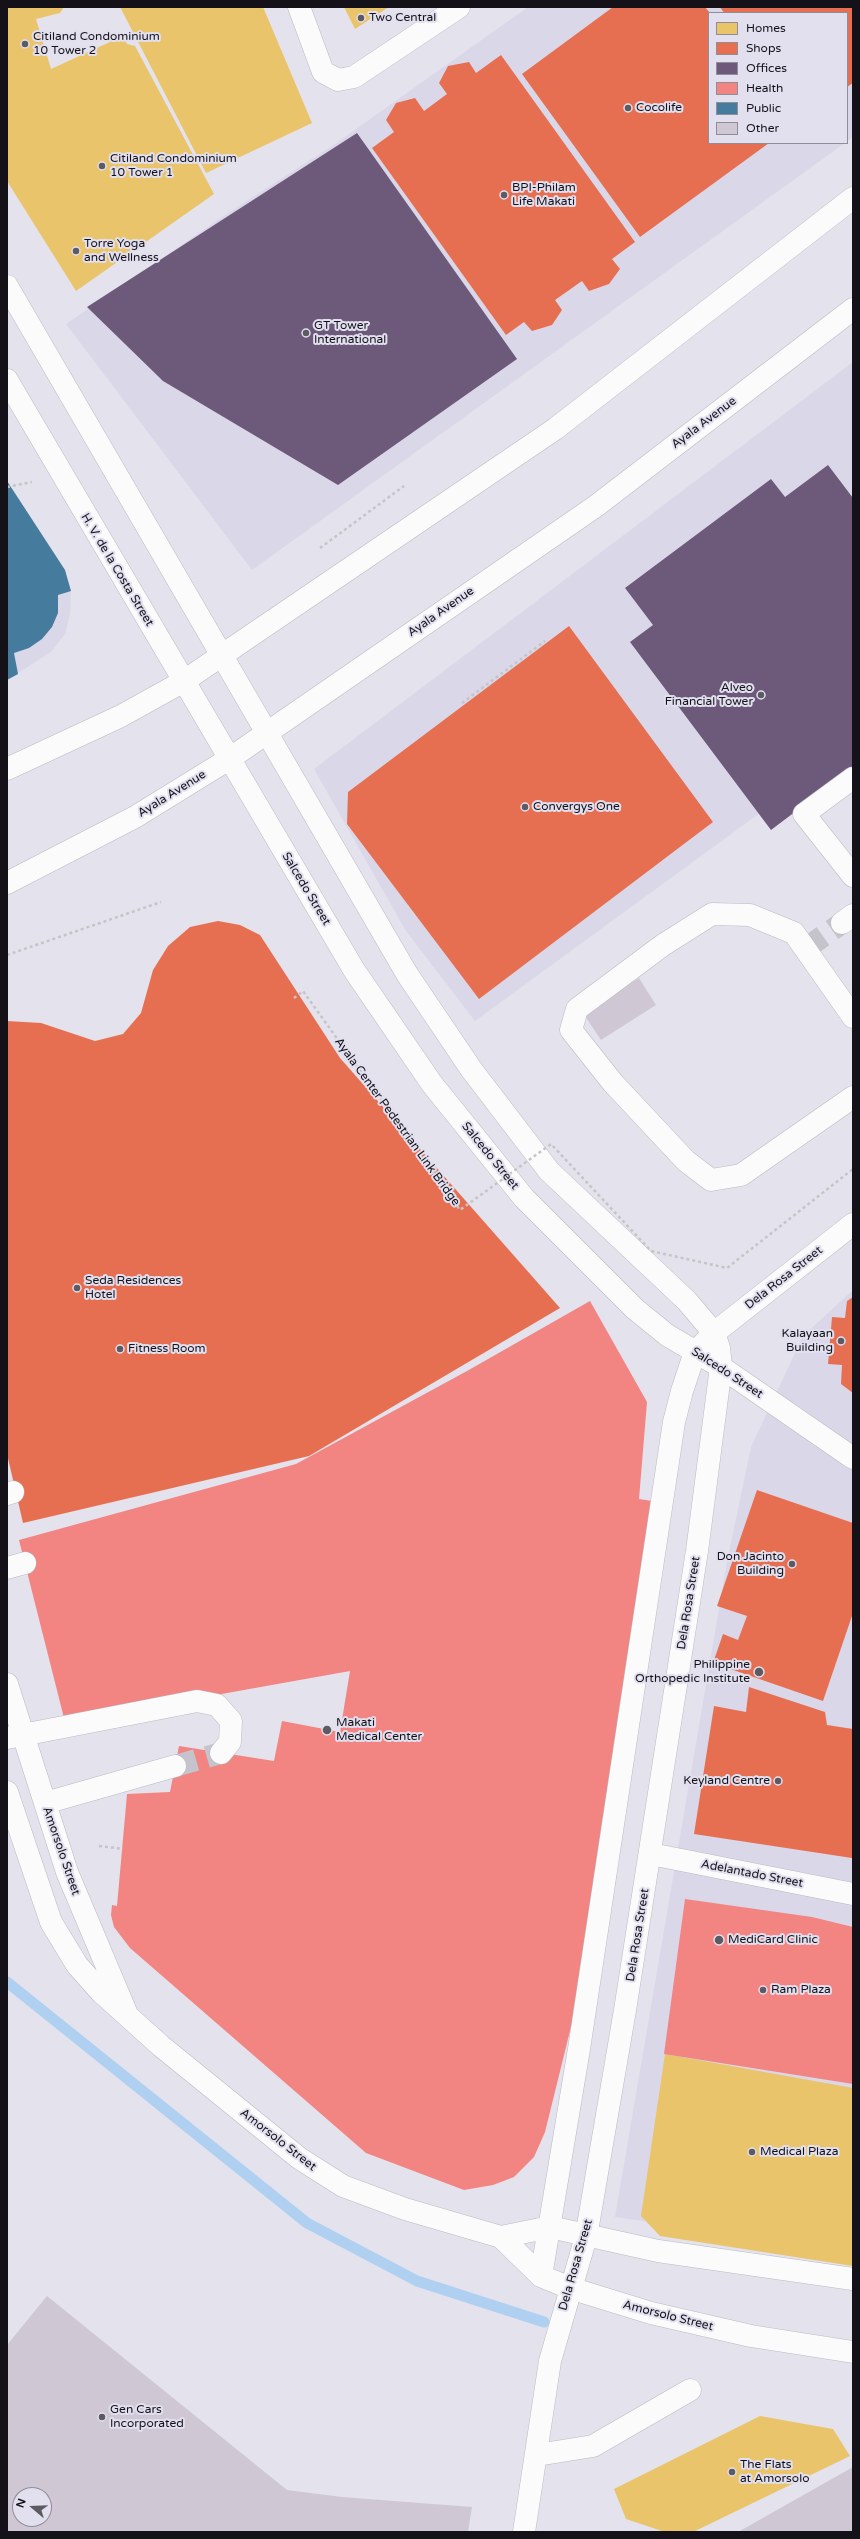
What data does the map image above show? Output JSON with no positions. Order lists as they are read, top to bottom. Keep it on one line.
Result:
{"streets":{"street":["Ayala Avenue","H. V. de la Costa Street","Salcedo Street","Dela Rosa Street","Amorsolo Street","Adelantado Street"],"path":["Ayala Center Pedestrian Link Bridge"]},"crossings":[["Ayala Avenue","H. V. de la Costa Street"],["Ayala Avenue","Salcedo Street"],["H. V. de la Costa Street","Salcedo Street"],["Salcedo Street","Dela Rosa Street"],["Dela Rosa Street","Amorsolo Street"],["Dela Rosa Street","Adelantado Street"]],"places":["Two Central","Citiland Condominium 10 Tower 2","Cocolife","Citiland Condominium 10 Tower 1","BPI-Philam Life Makati","Torre Yoga and Wellness","GT Tower International","Alveo Financial Tower","Convergys One","Seda Residences Hotel","Kalayaan Building","Fitness Room","Don Jacinto Building","Philippine Orthopedic Institute","Makati Medical Center","Keyland Centre","MediCard Clinic","Ram Plaza","Medical Plaza","Gen Cars Incorporated","The Flats at Amorsolo"],"legend":["Homes","Shops","Offices","Health","Public","Other"],"north":"left"}
